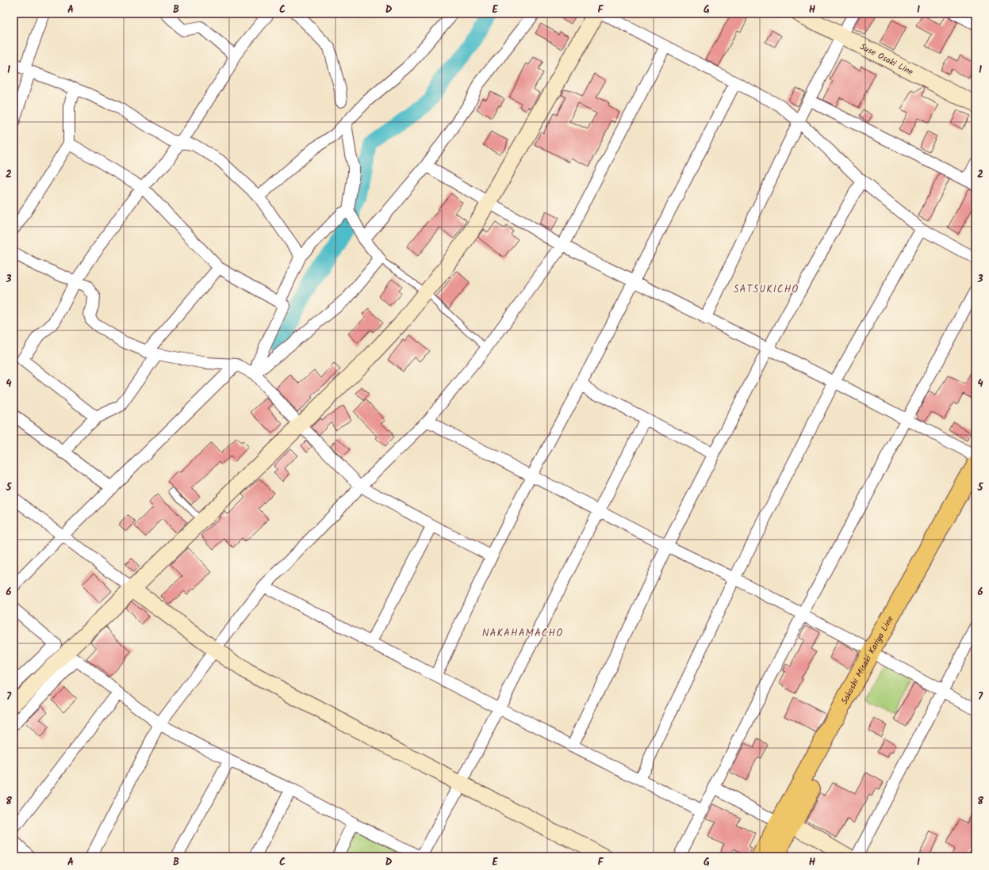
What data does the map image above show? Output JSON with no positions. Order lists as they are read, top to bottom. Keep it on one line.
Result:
{"streets":{"main road":["Sakoshi Misaki Kariya Line"],"street":["Suse Osaki Line"]},"districts":["SATSUKICHO","NAKAHAMACHO"],"grid":{"columns":["A","B","C","D","E","F","G","H","I"],"rows":["1","2","3","4","5","6","7","8"]}}
